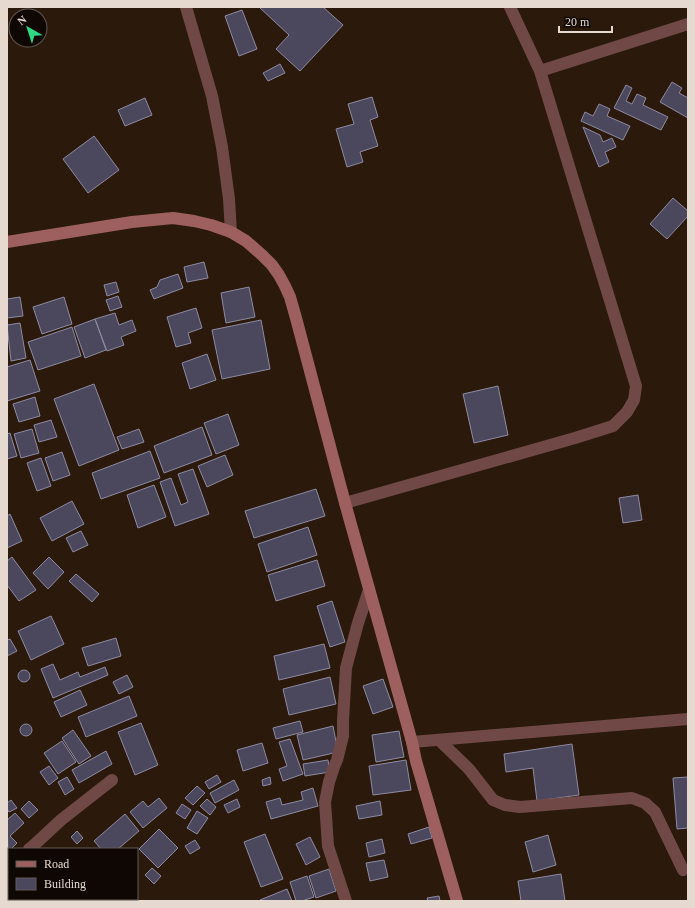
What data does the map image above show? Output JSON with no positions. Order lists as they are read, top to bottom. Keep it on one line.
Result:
{"legend":["Road","Building"],"scale_bar":"20 m","north":"top left"}
